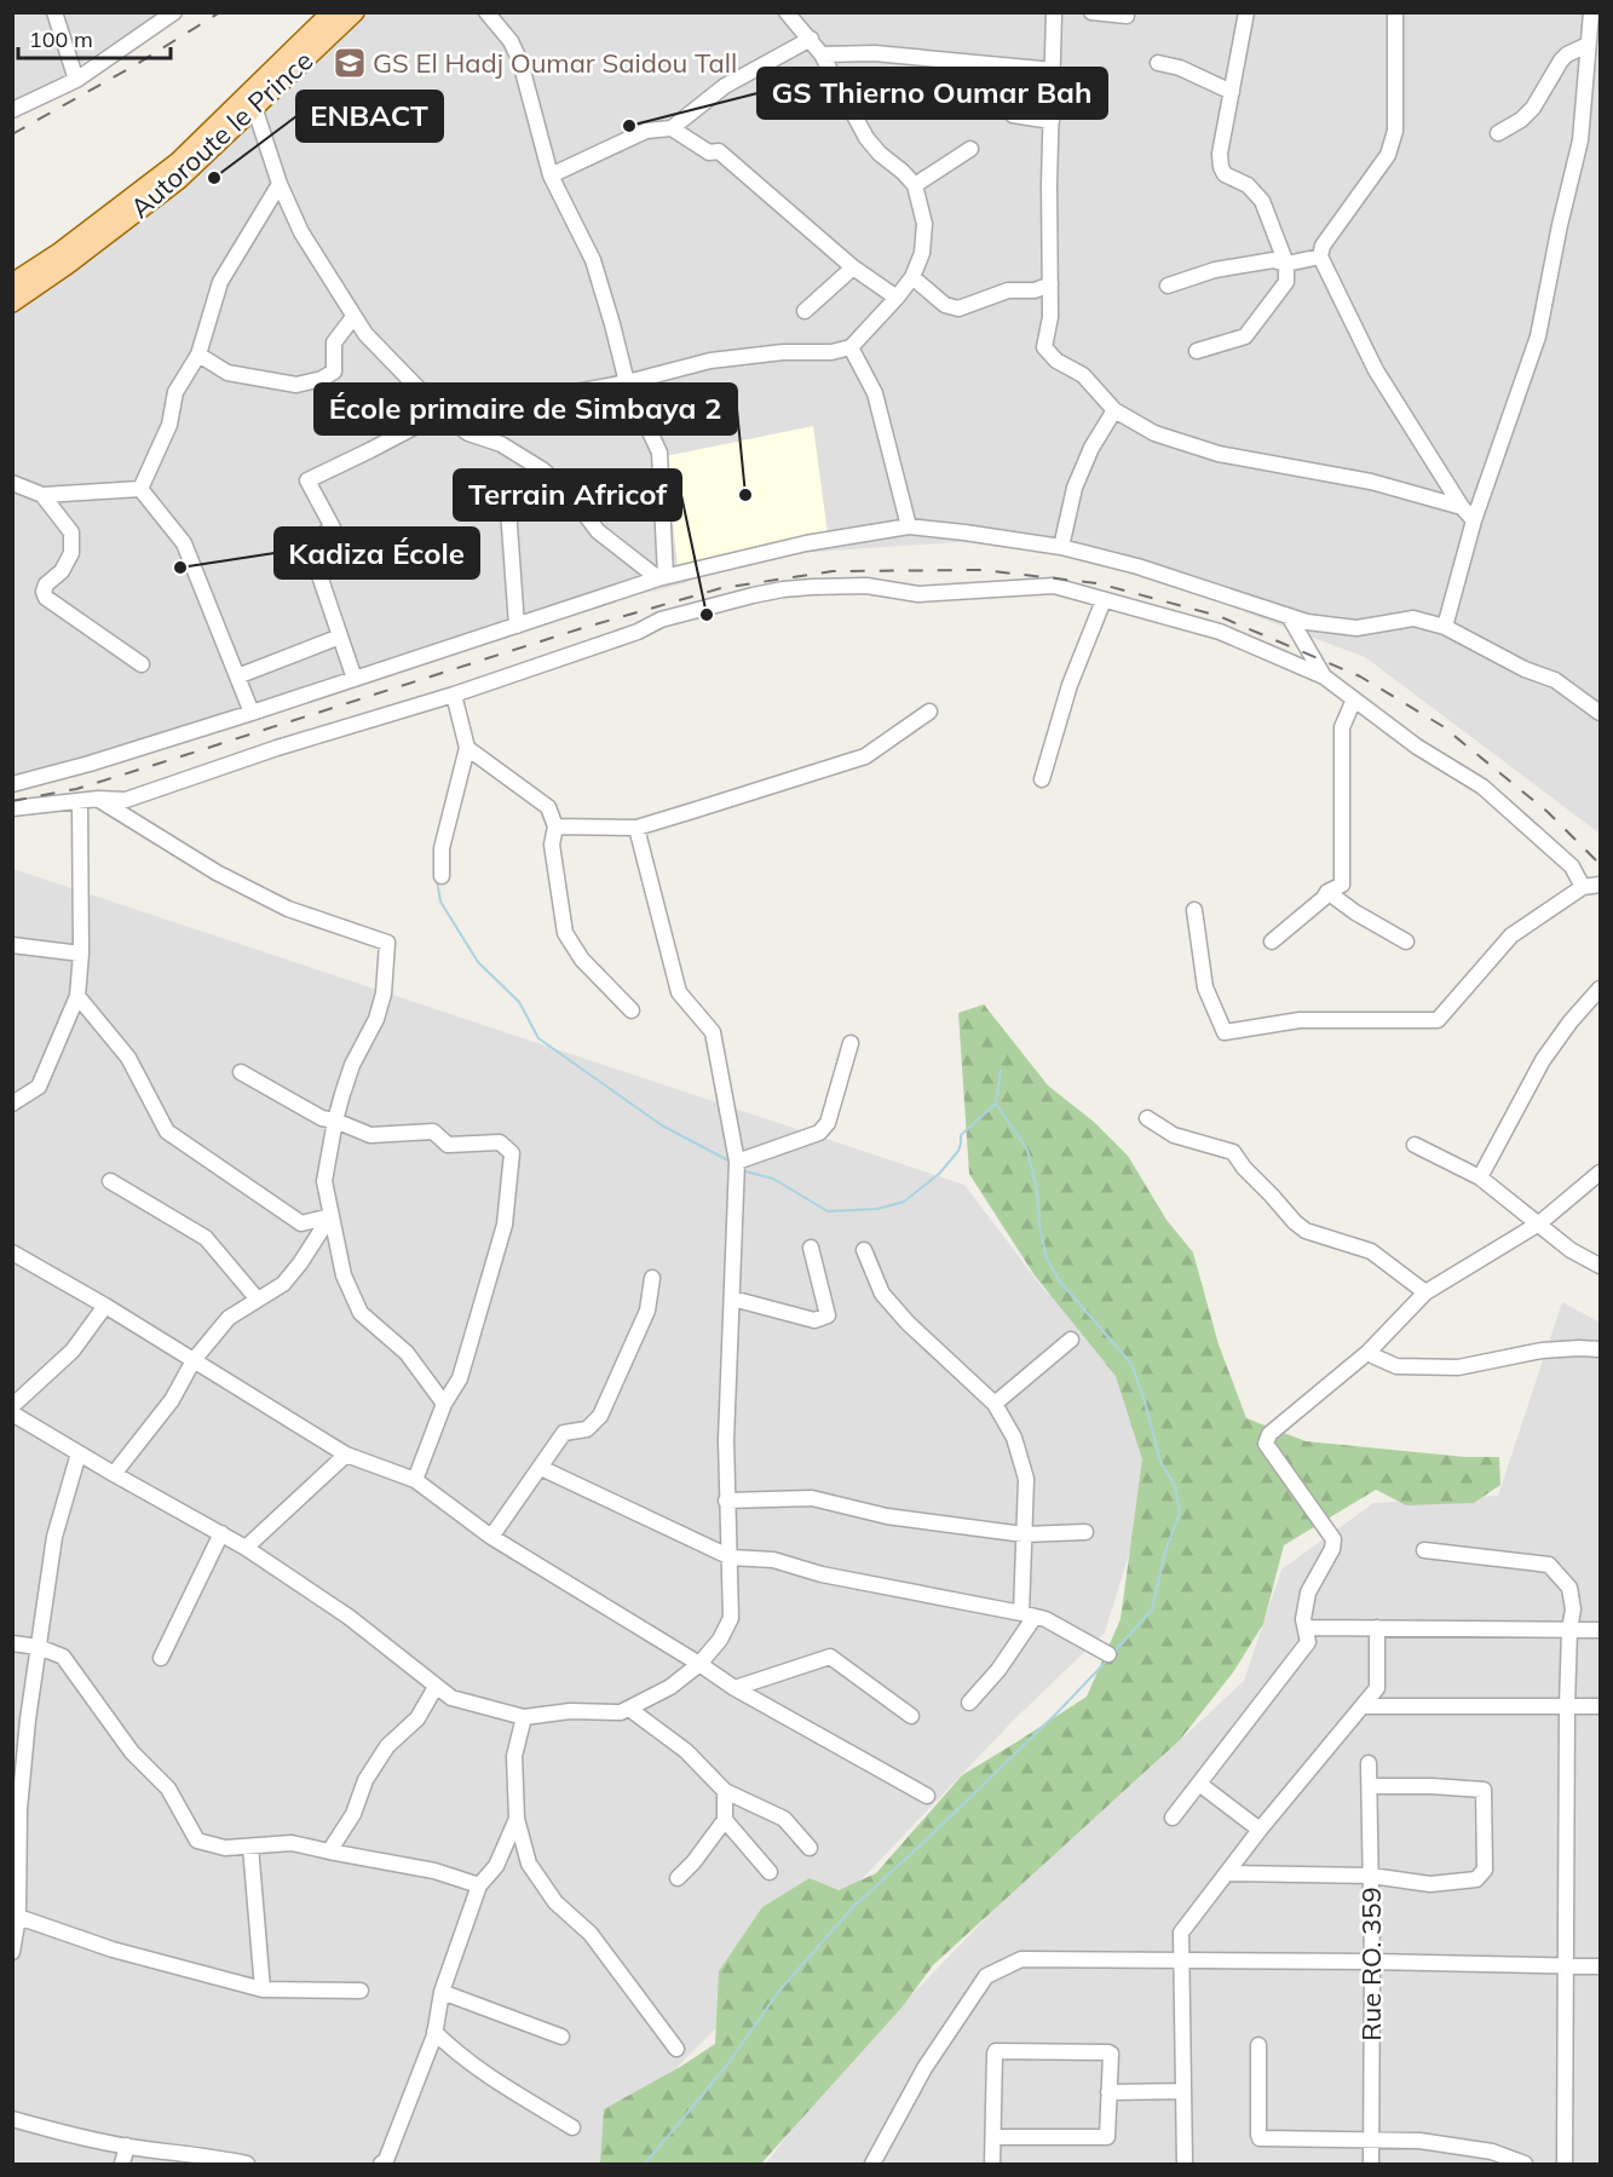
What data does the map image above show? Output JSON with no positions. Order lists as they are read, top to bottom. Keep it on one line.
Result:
{"streets":{"main road":["Autoroute le Prince"],"street":["Rue RO. 359"]},"places":{"school or university":["GS El Hadj Oumar Saidou Tall"],"other":["GS Thierno Oumar Bah","ENBACT","École primaire de Simbaya 2","Kadiza École","Terrain Africof"]},"scale_bar":"100 m"}
